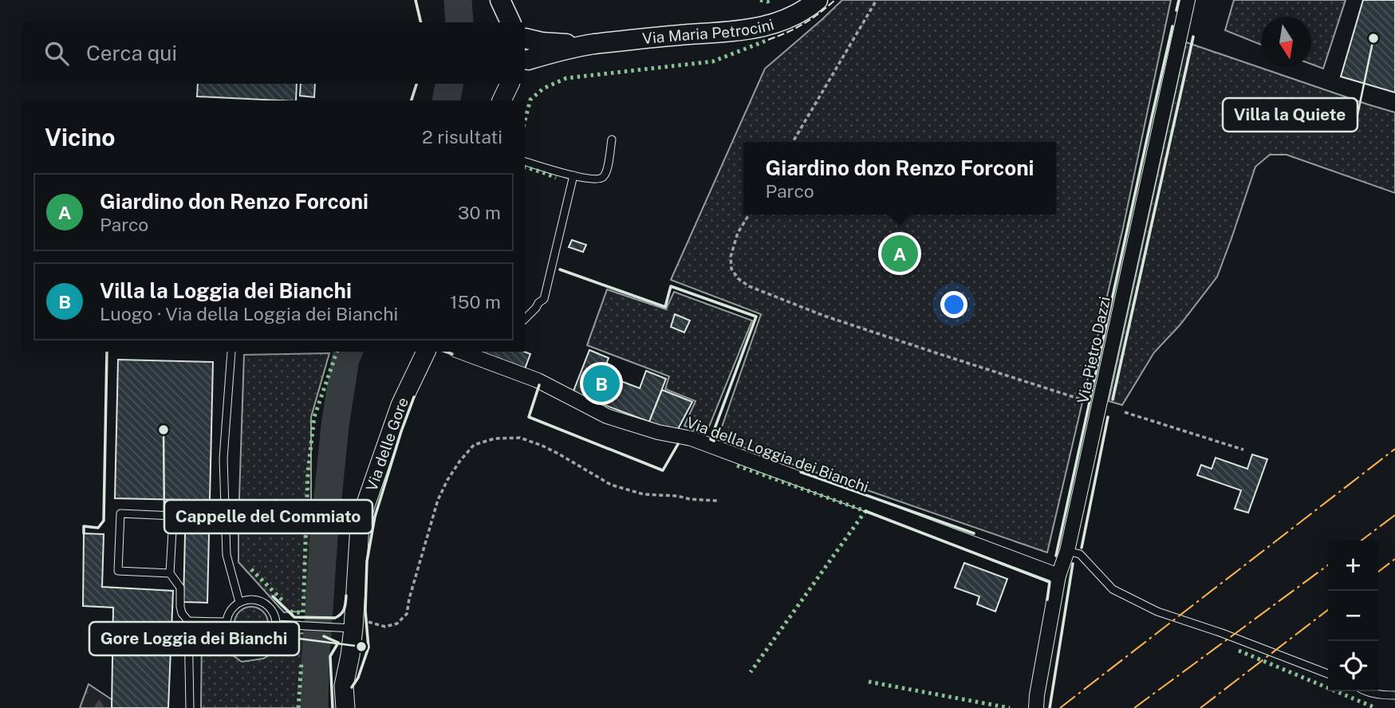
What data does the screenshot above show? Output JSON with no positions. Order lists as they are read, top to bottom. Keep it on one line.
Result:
{"streets":{"main road":["Via Maria Petrocini"],"street":["Via Pietro Dazzi","Via delle Gore","Via della Loggia dei Bianchi"]},"crossings":[["Via Pietro Dazzi","Via della Loggia dei Bianchi"]],"places":["Villa la Quiete","Cappelle del Commiato","Gore Loggia dei Bianchi"],"north":"bottom","page":{"search":"Cerca qui","heading":["Vicino","2 risultati"],"popup":["Giardino don Renzo Forconi","Parco"],"list":[{"mark":"A","name":"Giardino don Renzo Forconi","note":"Parco","value":"30 m"},{"mark":"B","name":"Villa la Loggia dei Bianchi","note":"Luogo · Via della Loggia dei Bianchi","value":"150 m"}],"pins":["A","B"],"map_buttons":["+","−"]}}
